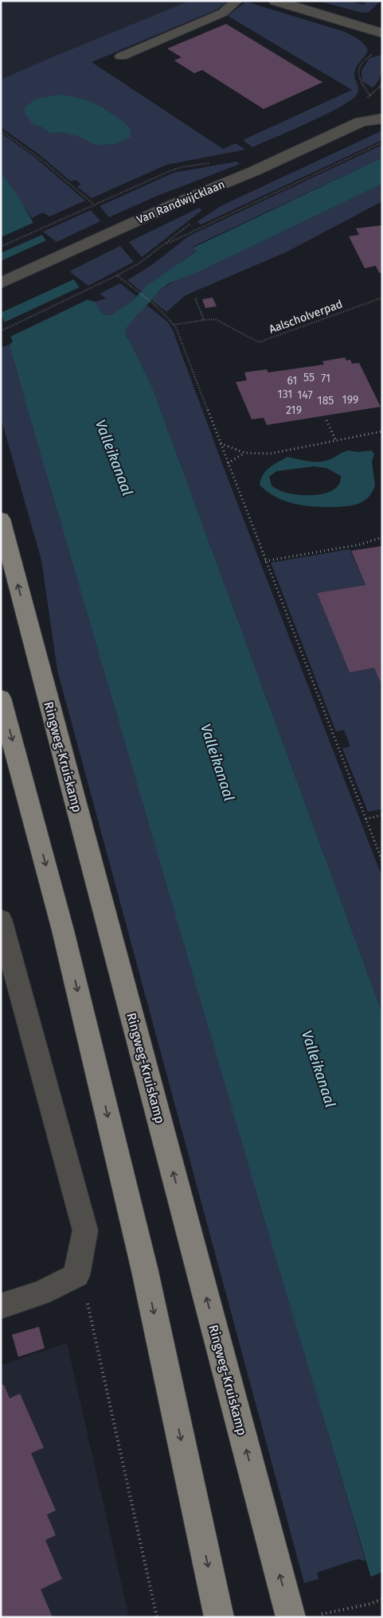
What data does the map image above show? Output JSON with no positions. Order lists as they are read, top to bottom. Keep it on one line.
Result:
{"streets":{"main road":["Ringweg-Kruiskamp"],"street":["Van Randwijcklaan"],"path":["Aalscholverpad"]},"water":["Valleikanaal"],"house_numbers":["55","71","61","131","147","199","185","219"]}
